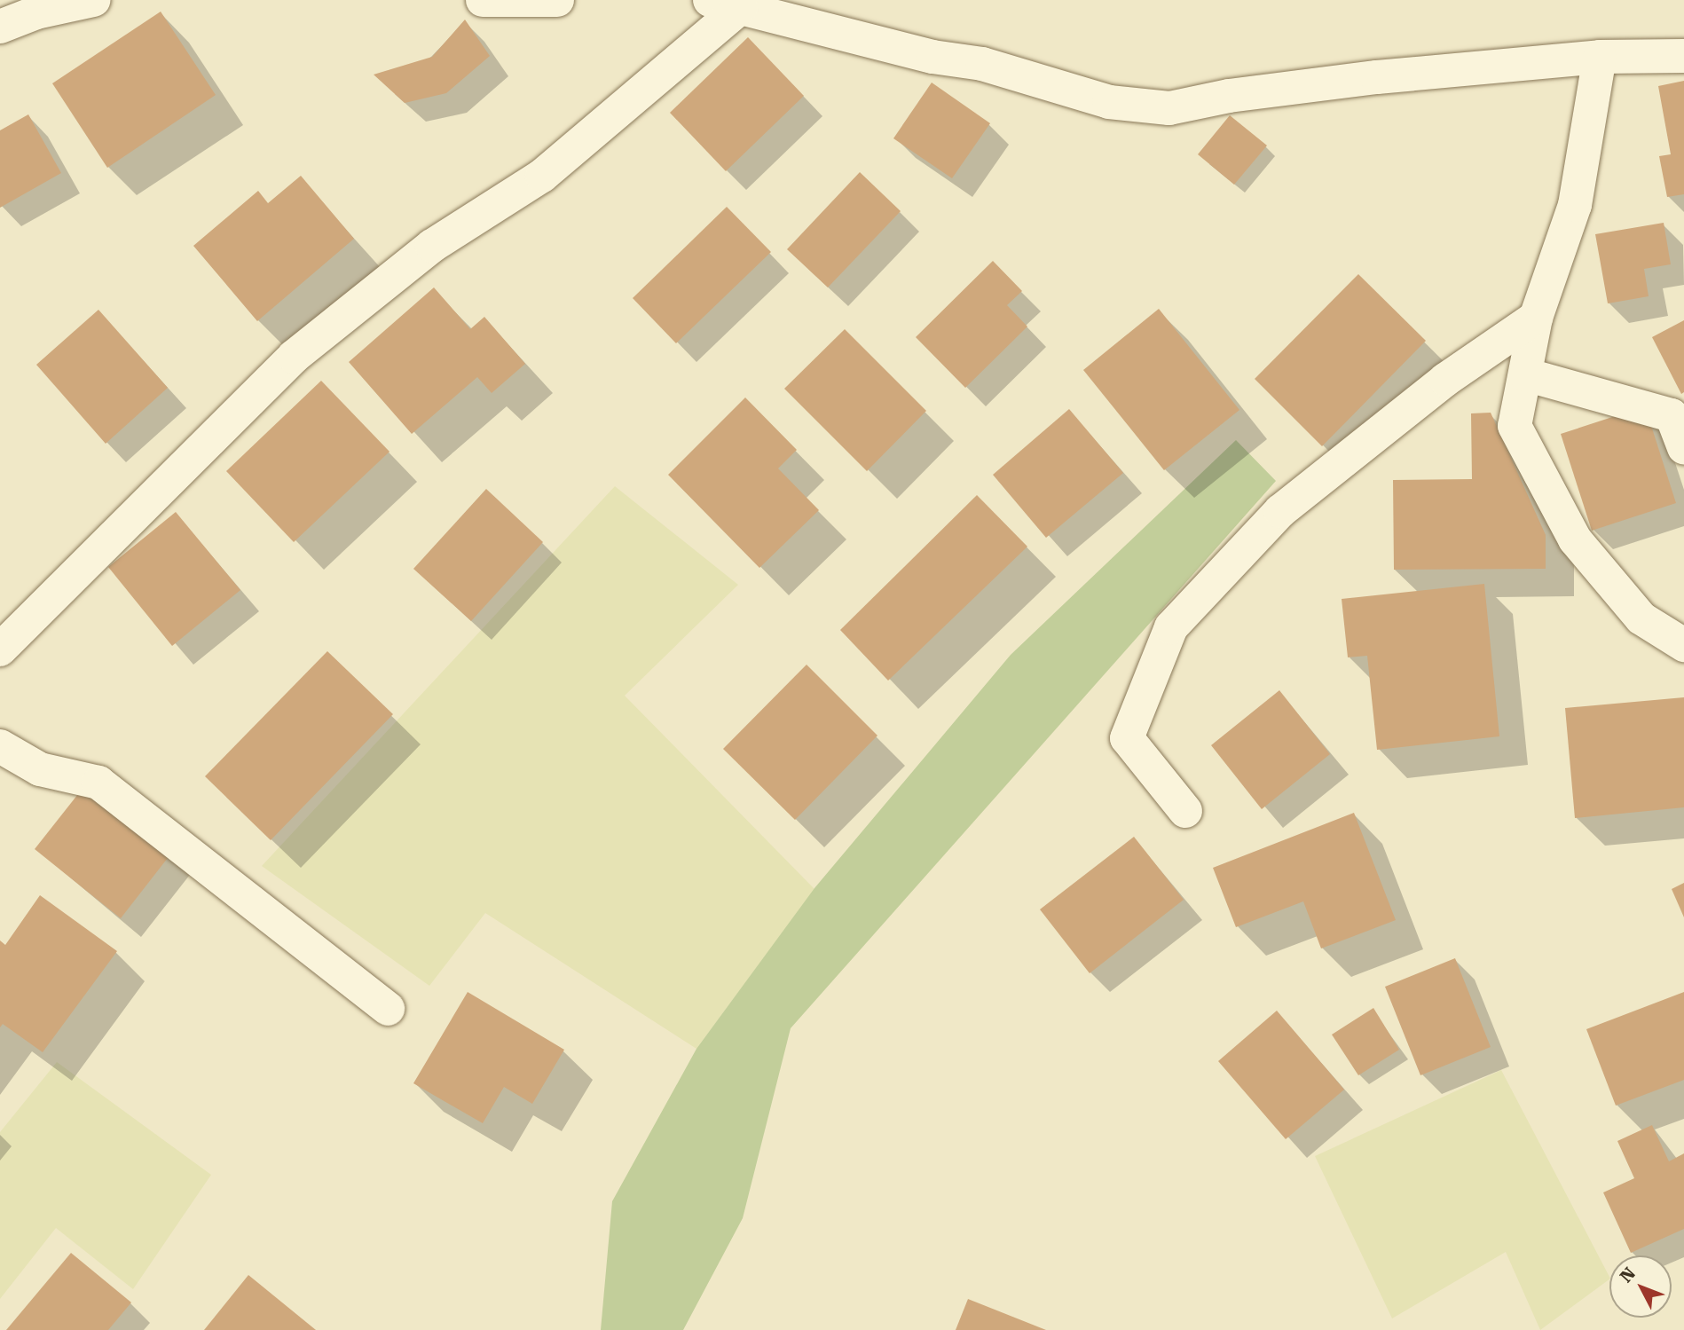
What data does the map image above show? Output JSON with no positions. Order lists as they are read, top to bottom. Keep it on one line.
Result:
{"north":"top left"}
